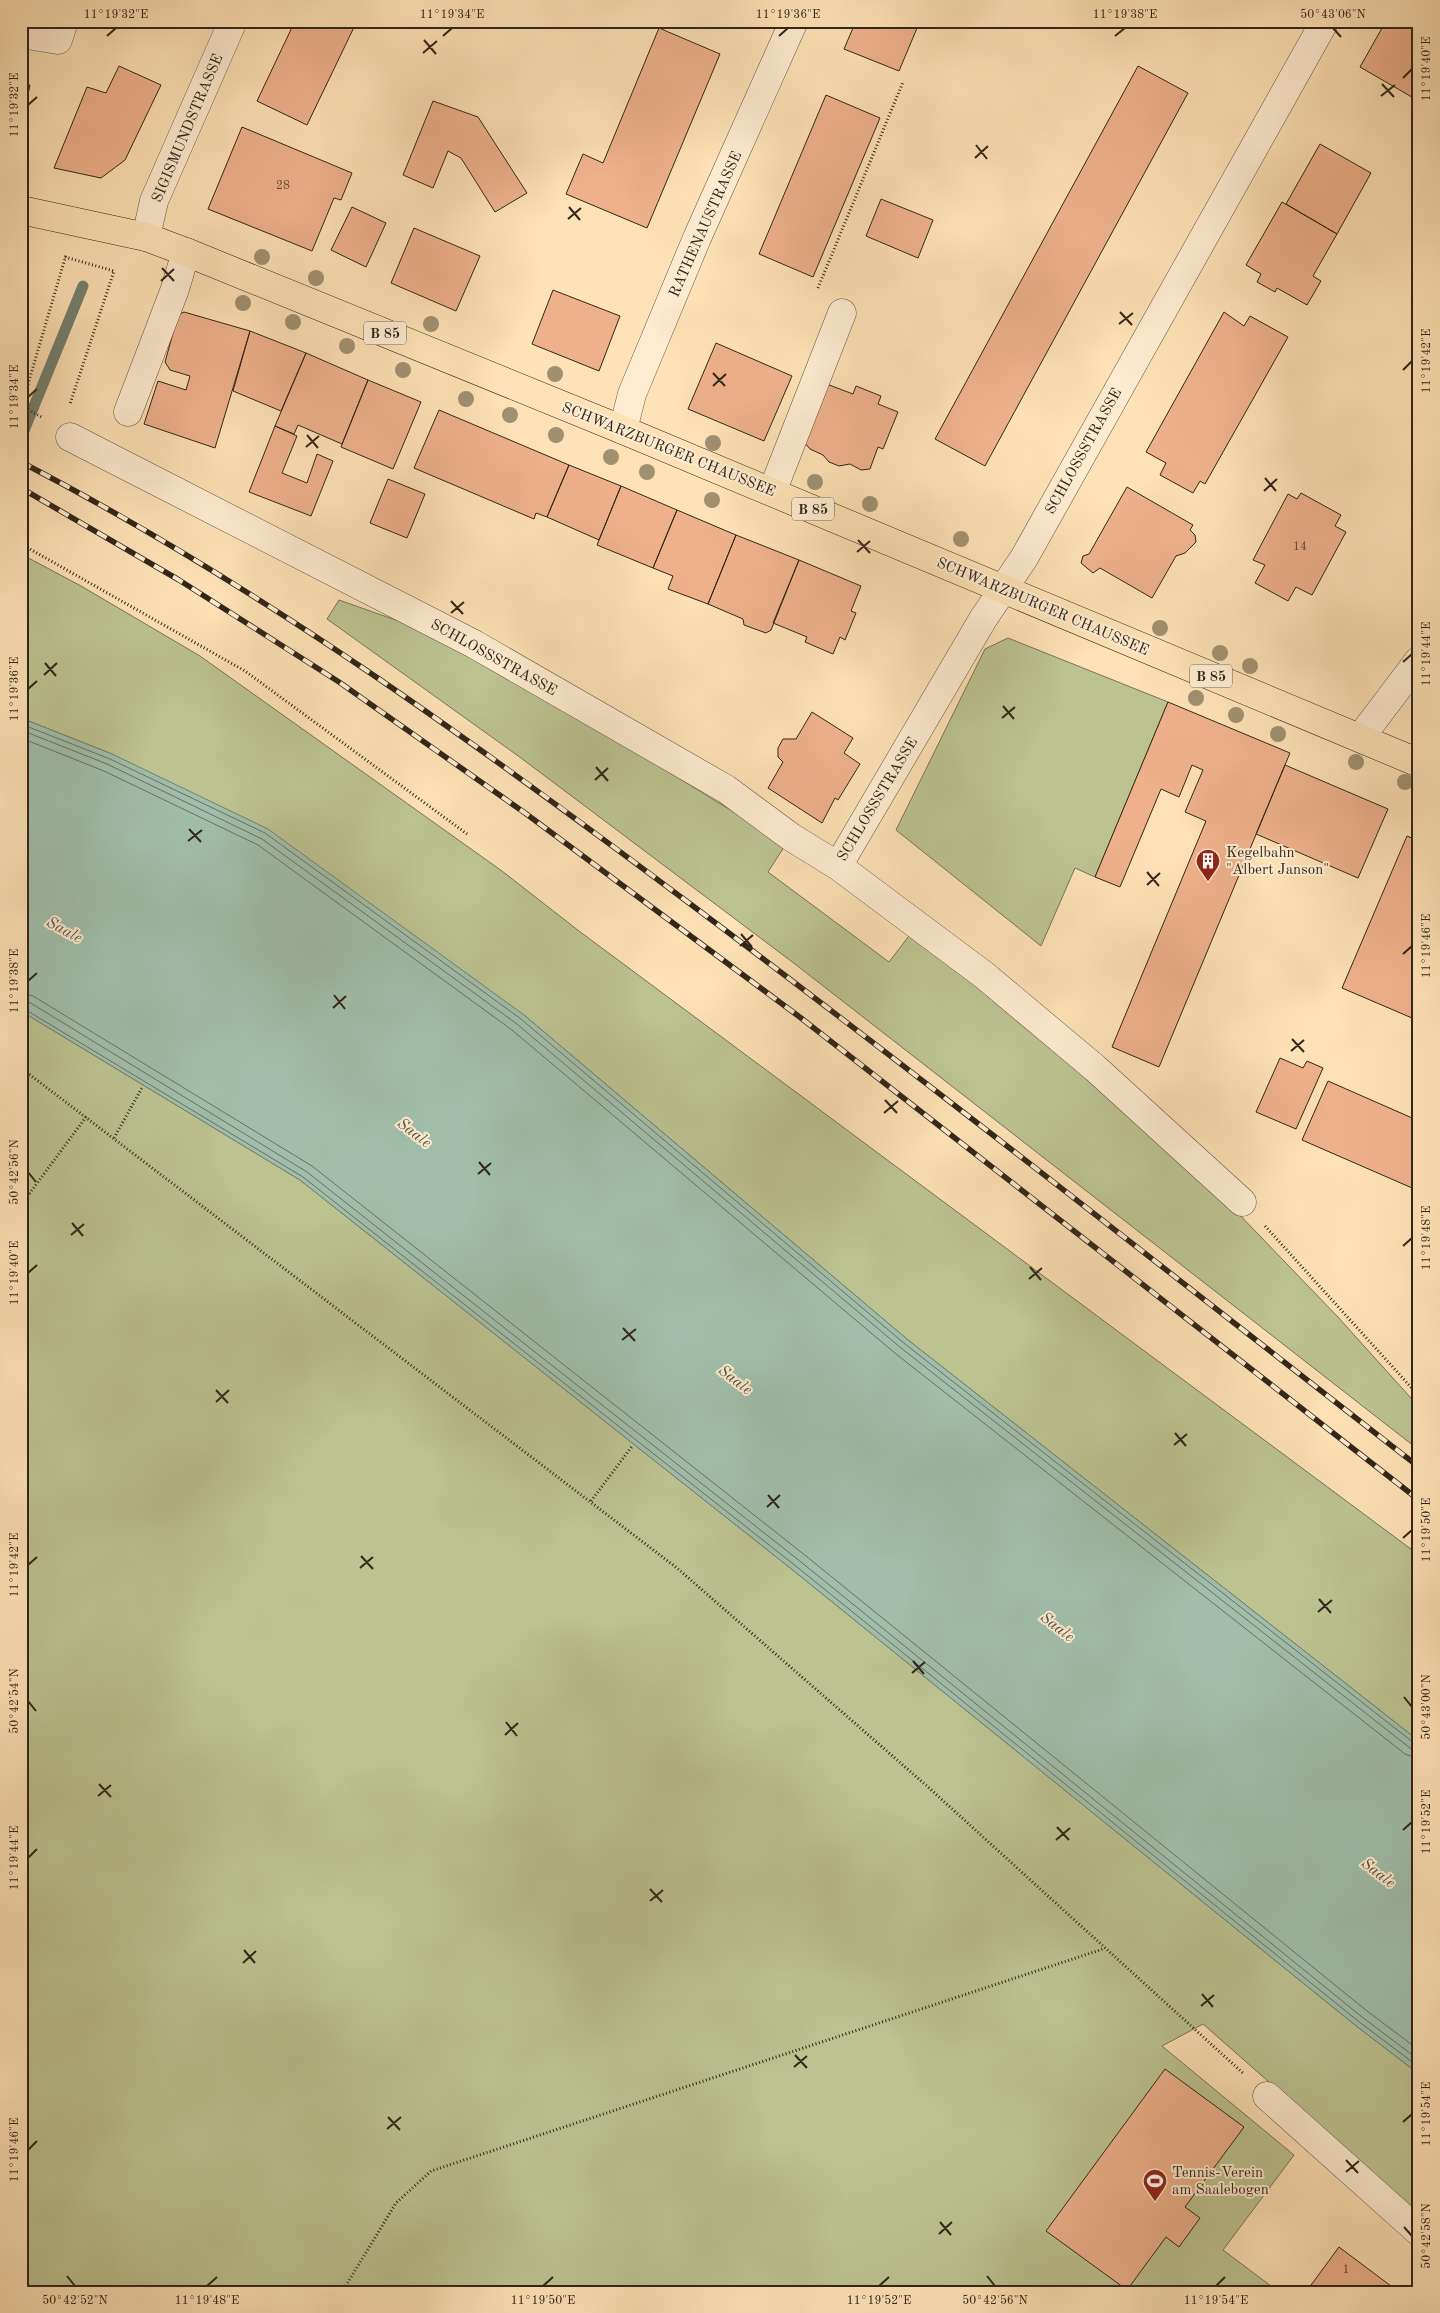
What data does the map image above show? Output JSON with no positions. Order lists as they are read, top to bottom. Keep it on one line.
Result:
{"streets":{"main road":["B 85","SCHWARZBURGER CHAUSSEE"],"street":["SIGISMUNDSTRASSE","RATHENAUSTRASSE","SCHLOSSSTRASSE"]},"crossings":[["SIGISMUNDSTRASSE","SCHWARZBURGER CHAUSSEE"],["RATHENAUSTRASSE","SCHWARZBURGER CHAUSSEE"],["SCHWARZBURGER CHAUSSEE","SCHLOSSSTRASSE"]],"water":["Saale"],"places":{"building":["Kegelbahn \"Albert Janson\""],"sports":["Tennis-Verein am Saalebogen"]},"house_numbers":["28","14","1"],"coordinates":["11°19'32\"E","11°19'34\"E","11°19'36\"E","11°19'38\"E","50°43'06\"N","11°19'40\"E","11°19'42\"E","11°19'44\"E","11°19'46\"E","50°42'56\"N","11°19'48\"E","11°19'50\"E","50°42'54\"N","50°43'00\"N","11°19'52\"E","11°19'54\"E","50°42'58\"N","50°42'52\"N"]}
